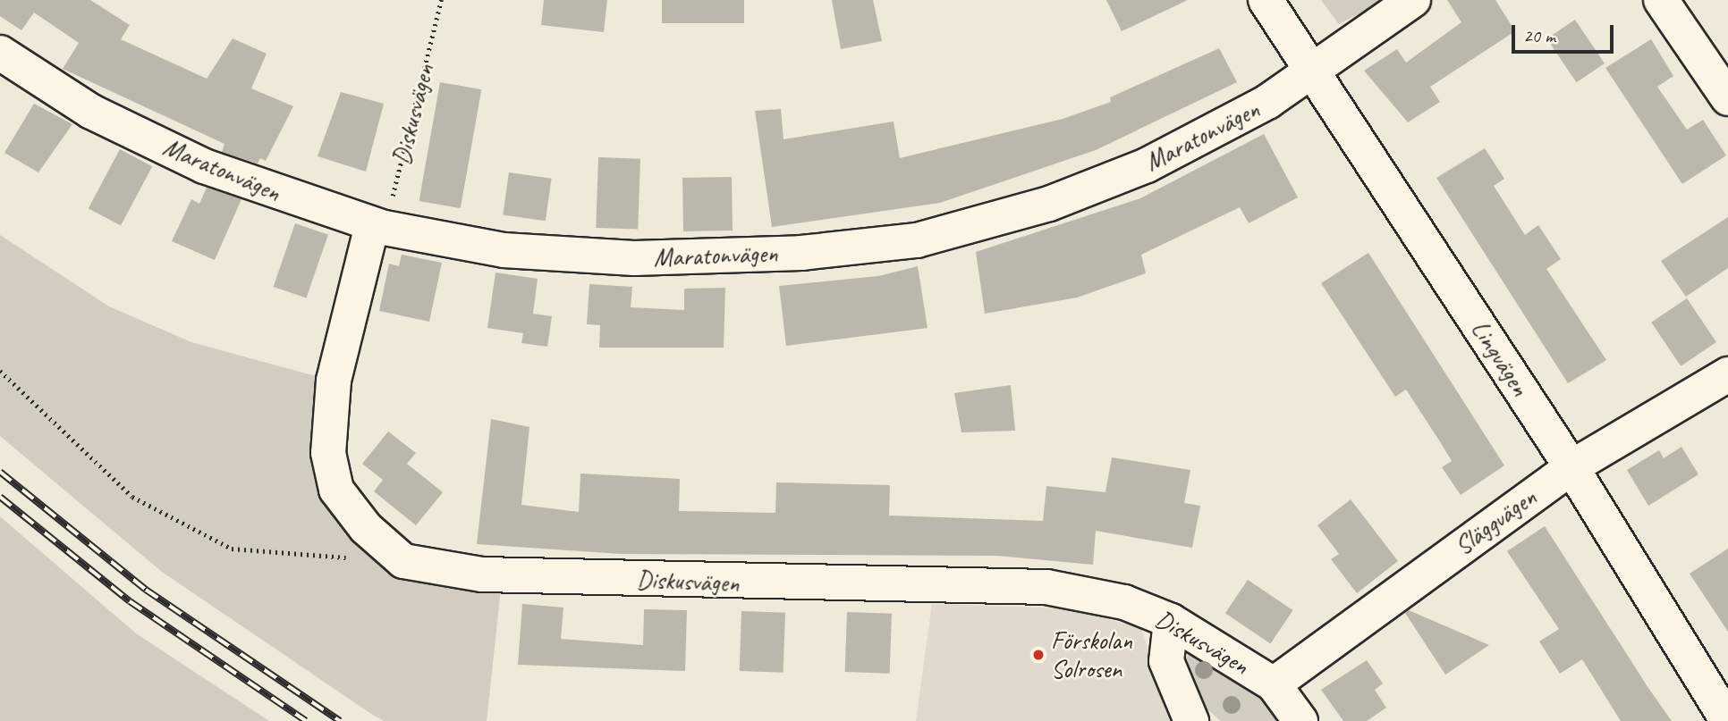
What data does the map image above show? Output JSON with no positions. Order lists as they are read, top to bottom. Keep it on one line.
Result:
{"streets":{"street":["Diskusvägen","Maratonvägen","Lingvägen","Släggvägen"]},"crossings":[["Diskusvägen","Maratonvägen"],["Diskusvägen","Släggvägen"],["Maratonvägen","Lingvägen"],["Lingvägen","Släggvägen"]],"places":["Förskolan Solrosen"],"scale_bar":"20 m"}
